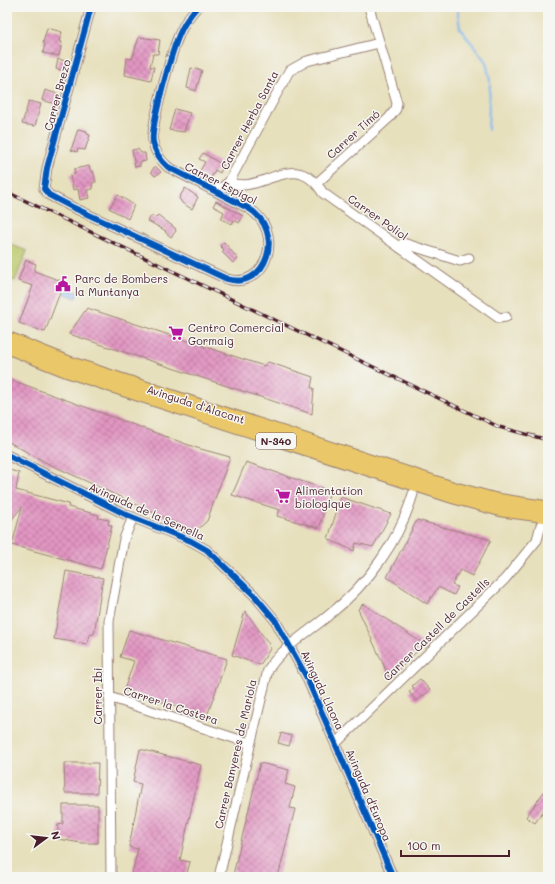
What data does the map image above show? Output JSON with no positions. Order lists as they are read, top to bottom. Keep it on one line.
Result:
{"streets":{"main road":["Avinguda d'Alacant","N-340"],"street":["Carrer Brezo","Carrer Herba Santa","Carrer Timó","Carrer Espígol","Carrer Poliol","Avinguda de la Serrella","Carrer Castell de Castells","Avinguda Llaona","Carrer Ibi","Carrer la Costera","Carrer Banyeres de Mariola","Avinguda d'Europa"]},"crossings":[["Carrer Brezo","Carrer Espígol"],["Carrer Herba Santa","Carrer Timó"],["Carrer Herba Santa","Carrer Espígol"],["Carrer Herba Santa","Carrer Poliol"],["Carrer Timó","Carrer Poliol"],["Avinguda d'Alacant","Carrer Castell de Castells"],["Avinguda de la Serrella","Avinguda Llaona"],["Avinguda de la Serrella","Carrer Ibi"],["Avinguda de la Serrella","Carrer Banyeres de Mariola"],["Carrer Castell de Castells","Avinguda Llaona"],["Carrer Castell de Castells","Avinguda d'Europa"],["Avinguda Llaona","Carrer Banyeres de Mariola"],["Avinguda Llaona","Avinguda d'Europa"],["Carrer Ibi","Carrer la Costera"],["Carrer la Costera","Carrer Banyeres de Mariola"]],"places":{"public building":["Parc de Bombers la Muntanya"],"supermarket":["Centro Comercial Gormaig","Alimentation biologique"]},"scale_bar":"100 m","north":"right"}
